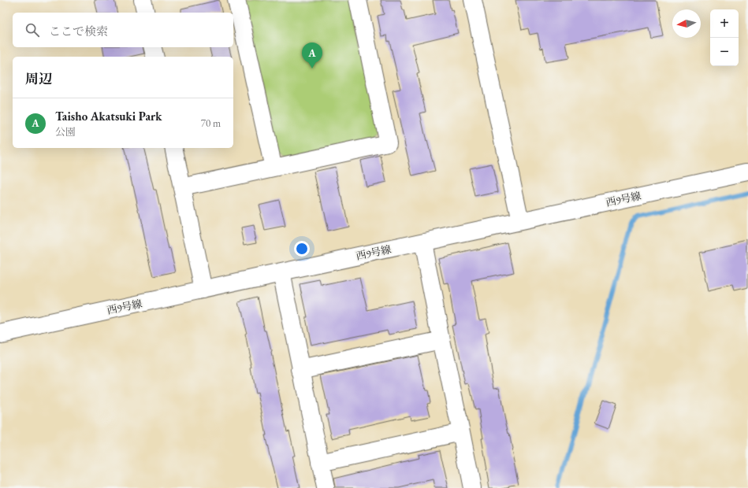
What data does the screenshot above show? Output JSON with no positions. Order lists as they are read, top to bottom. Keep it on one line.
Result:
{"streets":{"street":["西9号線"]},"north":"left","page":{"map_buttons":["+","−"],"search":"ここで検索","pins":"A","heading":"周辺","list":[{"mark":"A","name":"Taisho Akatsuki Park","note":"公園","value":"70 m"}]}}
